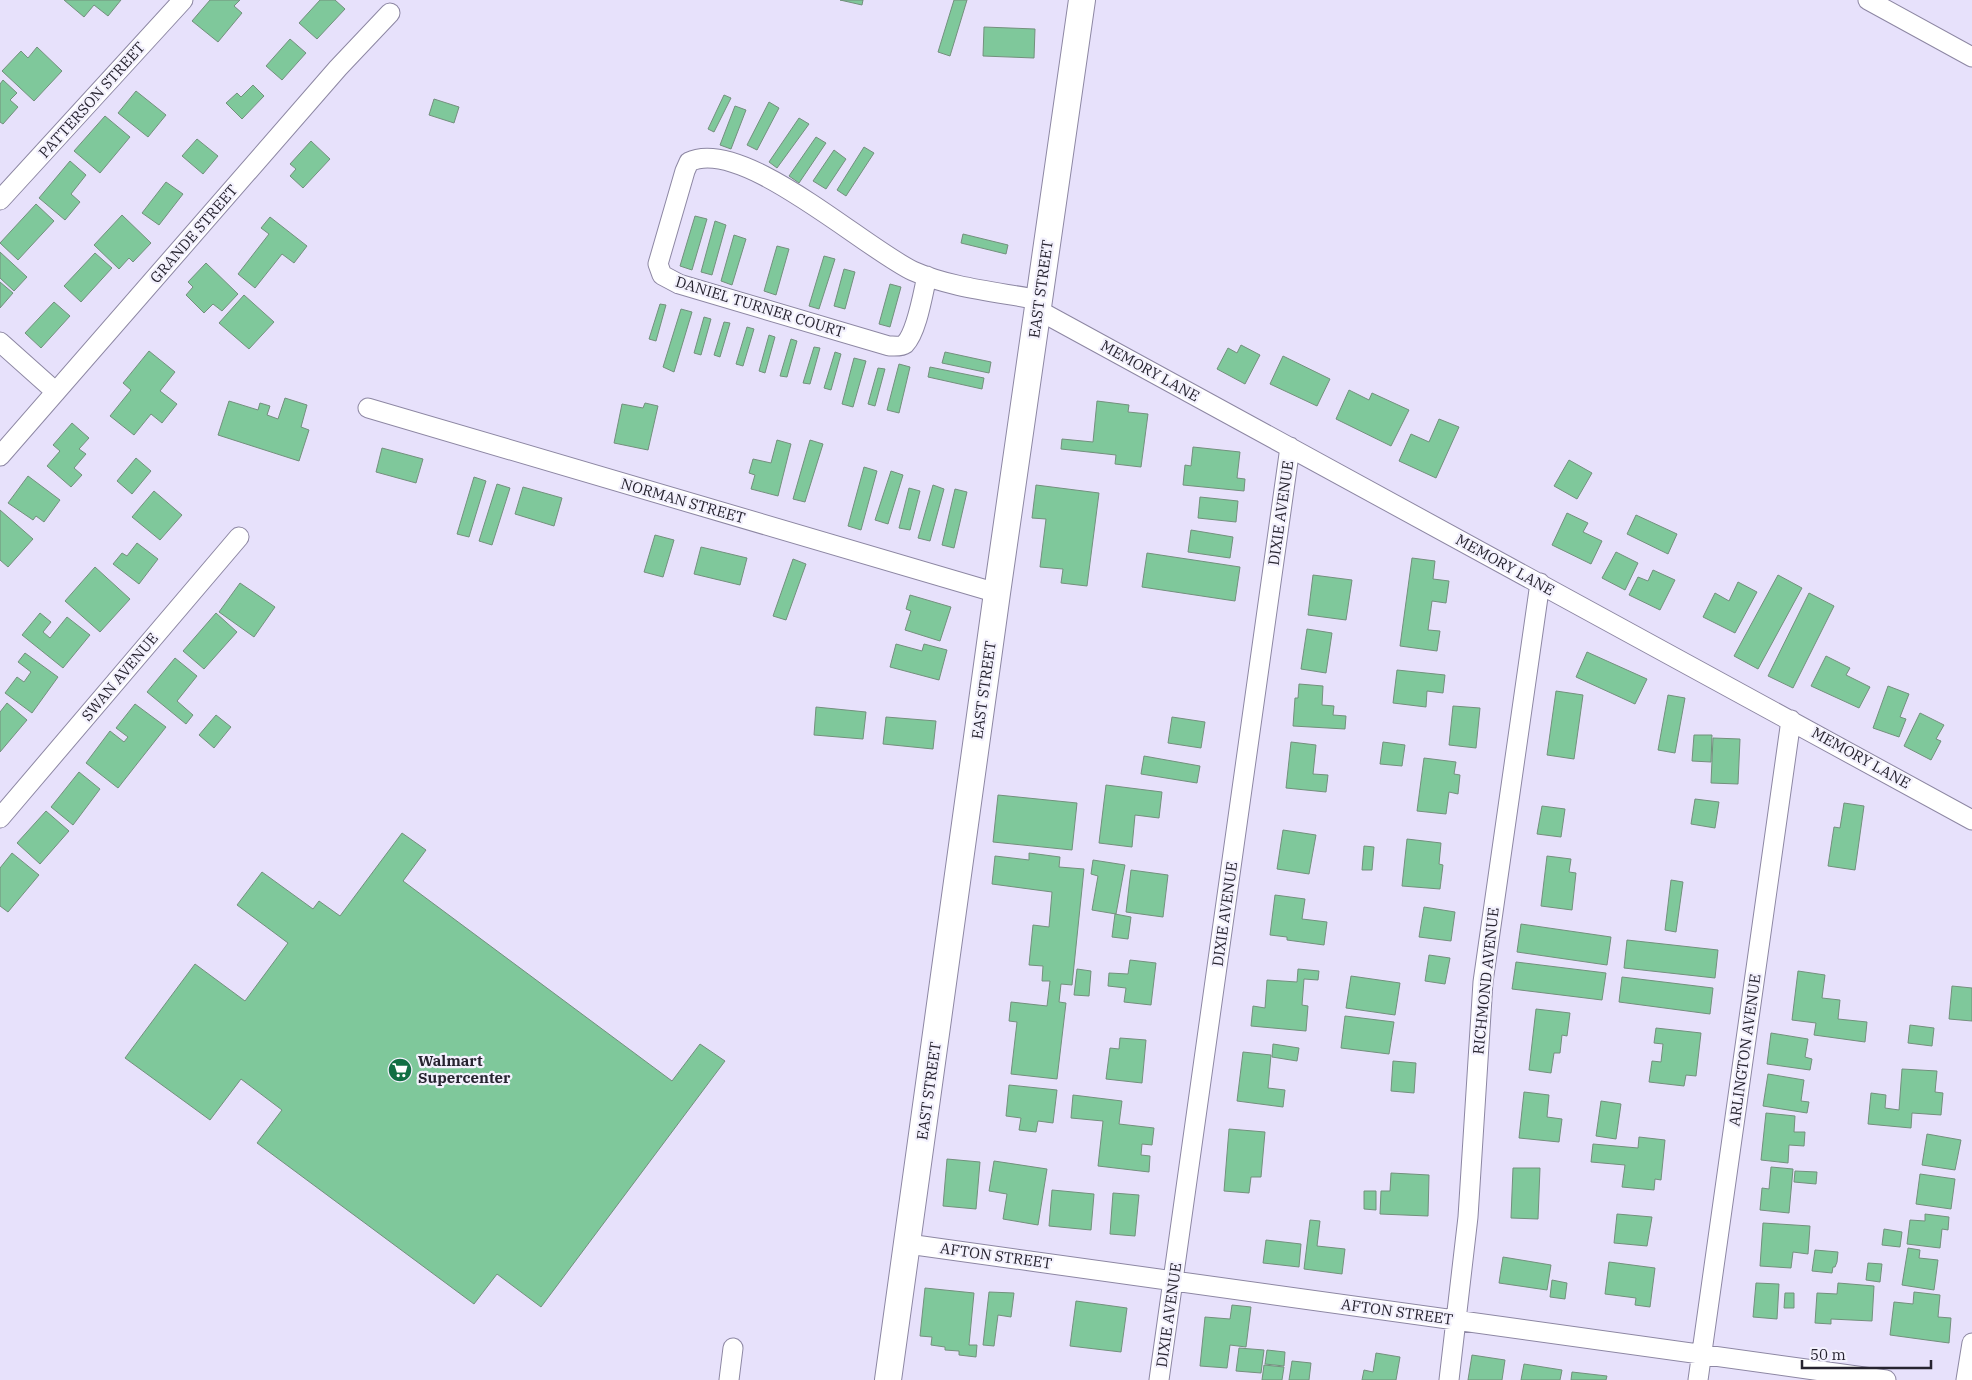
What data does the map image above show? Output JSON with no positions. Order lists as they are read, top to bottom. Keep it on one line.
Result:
{"streets":{"street":["PATTERSON STREET","GRANDE STREET","EAST STREET","DANIEL TURNER COURT","MEMORY LANE","NORMAN STREET","DIXIE AVENUE","SWAN AVENUE","RICHMOND AVENUE","ARLINGTON AVENUE","AFTON STREET"]},"crossings":[["EAST STREET","DANIEL TURNER COURT"],["EAST STREET","MEMORY LANE"],["EAST STREET","NORMAN STREET"],["EAST STREET","AFTON STREET"],["DANIEL TURNER COURT","MEMORY LANE"],["MEMORY LANE","DIXIE AVENUE"],["MEMORY LANE","RICHMOND AVENUE"],["MEMORY LANE","ARLINGTON AVENUE"],["DIXIE AVENUE","AFTON STREET"],["RICHMOND AVENUE","AFTON STREET"],["ARLINGTON AVENUE","AFTON STREET"]],"places":{"supermarket":["Walmart Supercenter"]},"scale_bar":"50 m"}
